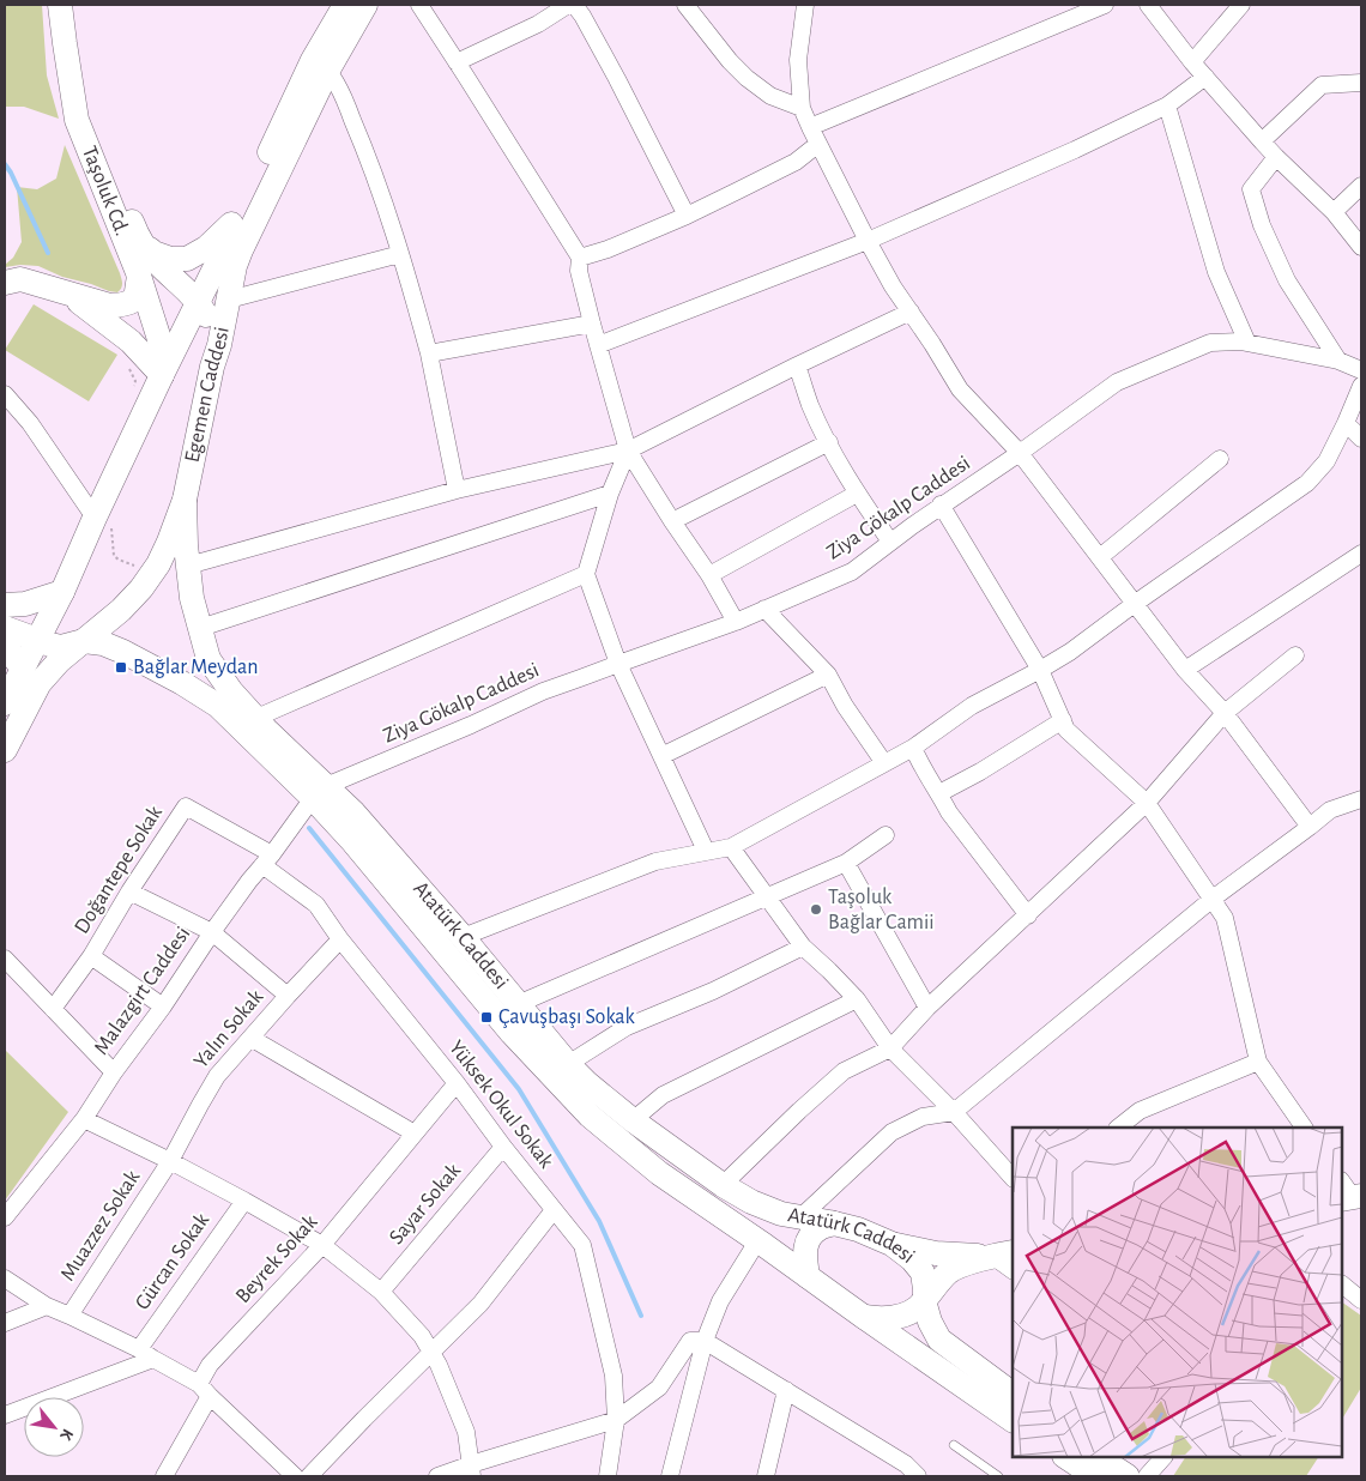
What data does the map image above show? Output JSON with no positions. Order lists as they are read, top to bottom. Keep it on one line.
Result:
{"streets":{"main road":["Taşoluk Cd.","Egemen Caddesi","Atatürk Caddesi"],"street":["Ziya Gökalp Caddesi","Doğantepe Sokak","Malazgirt Caddesi","Yalın Sokak","Yüksek Okul Sokak","Sayar Sokak","Muazzez Sokak","Beyrek Sokak","Gürcan Sokak"]},"crossings":[["Taşoluk Cd.","Egemen Caddesi"],["Egemen Caddesi","Atatürk Caddesi"],["Ziya Gökalp Caddesi","Atatürk Caddesi"],["Ziya Gökalp Caddesi","Malazgirt Caddesi"],["Doğantepe Sokak","Malazgirt Caddesi"],["Doğantepe Sokak","Yüksek Okul Sokak"],["Atatürk Caddesi","Malazgirt Caddesi"],["Malazgirt Caddesi","Yüksek Okul Sokak"],["Yalın Sokak","Yüksek Okul Sokak"],["Yalın Sokak","Muazzez Sokak"],["Yüksek Okul Sokak","Sayar Sokak"],["Yüksek Okul Sokak","Beyrek Sokak"]],"places":{"transit":["Bağlar Meydan","Çavuşbaşı Sokak"],"other":["Taşoluk Bağlar Camii"]},"north":"bottom right"}
